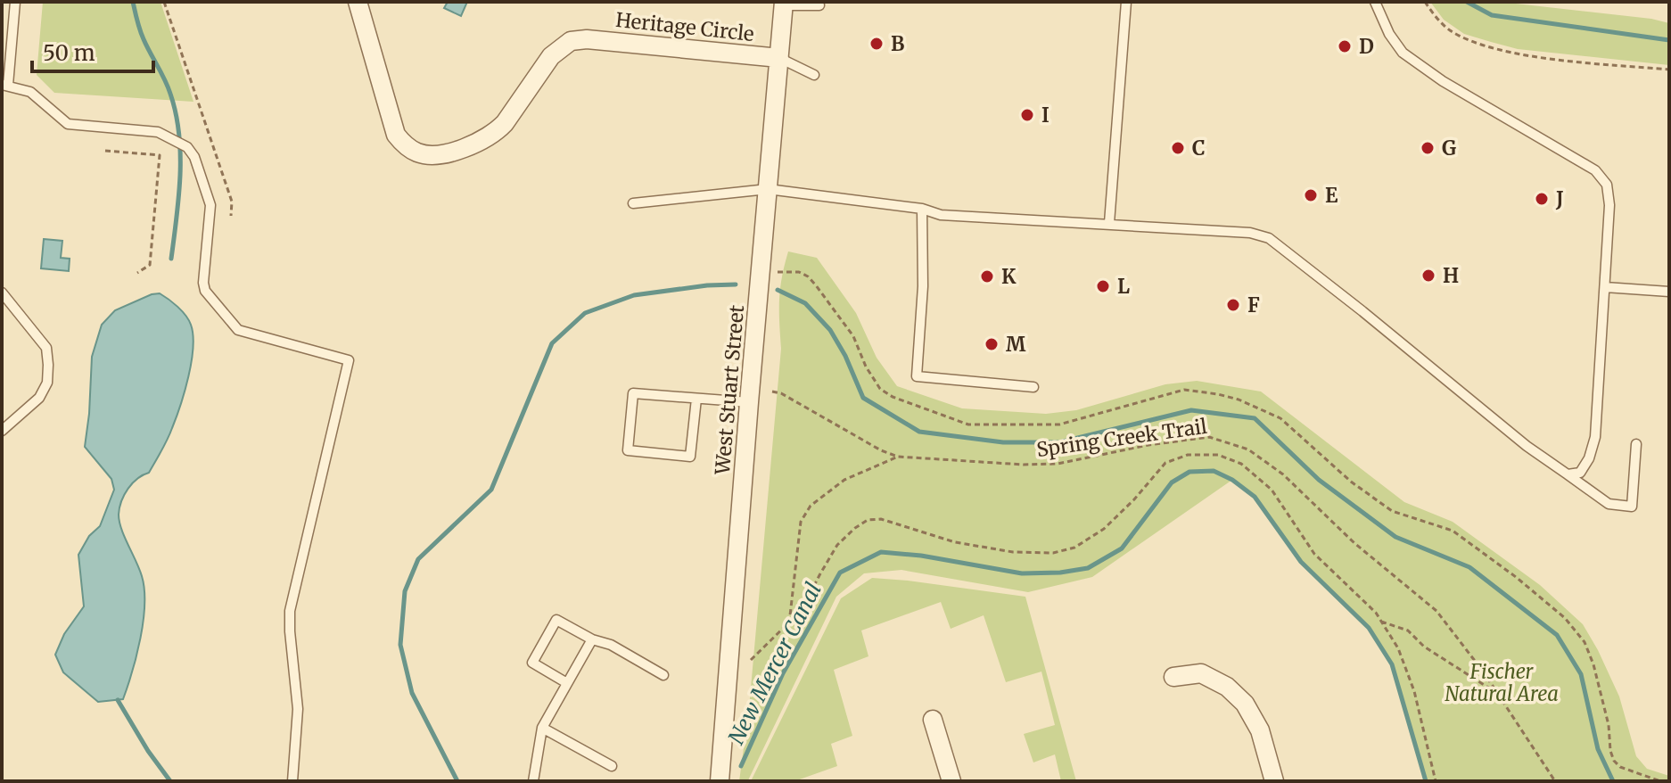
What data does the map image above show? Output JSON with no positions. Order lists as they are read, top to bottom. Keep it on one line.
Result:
{"streets":{"street":["Heritage Circle","West Stuart Street"],"path":["Spring Creek Trail"]},"crossings":[["Heritage Circle","West Stuart Street"]],"water":["New Mercer Canal"],"parks":["Fischer Natural Area"],"places":["B","D","I","C","G","E","J","H","K","L","F","M"],"scale_bar":"50 m"}
